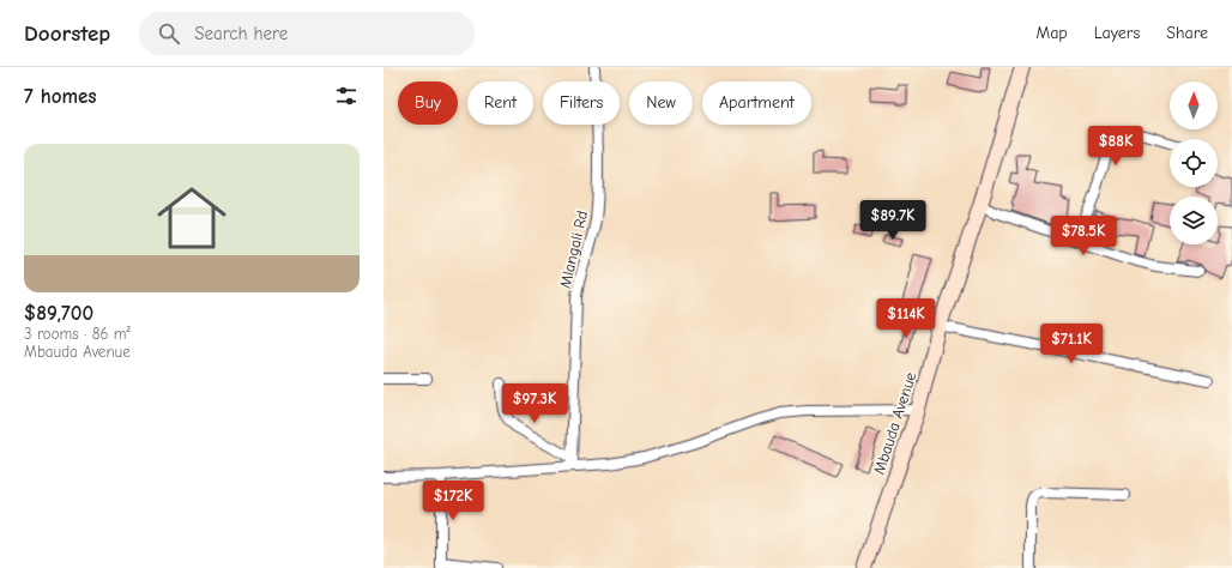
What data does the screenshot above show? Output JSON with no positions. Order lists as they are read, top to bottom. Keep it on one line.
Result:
{"streets":{"street":["Mlangali Rd","Mbauda Avenue"]},"north":"top","page":{"header":"Doorstep","search":"Search here","nav":["Map","Layers","Share"],"heading":"7 homes","chip":["Buy","Rent","Filters","New","Apartment"],"list":[{"name":"$89,700","note":"3 rooms · 86 m² · Mbauda Avenue"}],"price":["$88K","$89.7K","$78.5K","$114K","$71.1K","$97.3K","$172K"]}}
